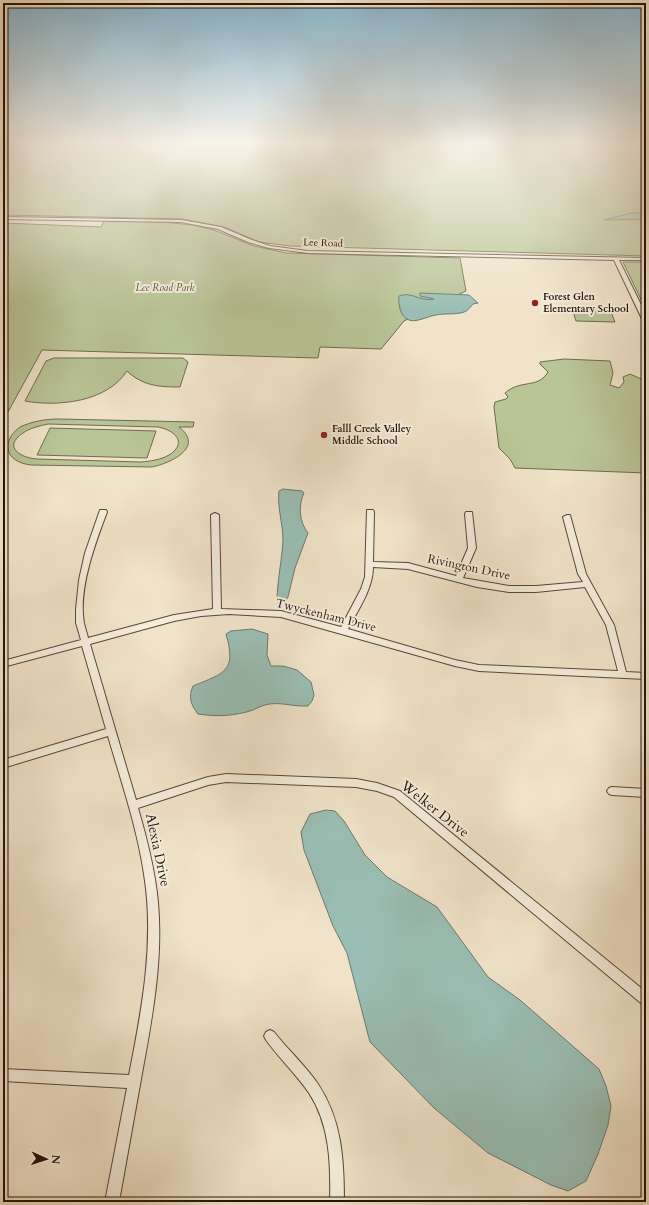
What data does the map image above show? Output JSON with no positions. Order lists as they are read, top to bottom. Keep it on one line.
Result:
{"streets":{"street":["Lee Road","Rivington Drive","Twyckenham Drive","Welker Drive","Alexia Drive"]},"crossings":[["Twyckenham Drive","Alexia Drive"],["Welker Drive","Alexia Drive"]],"parks":["Lee Road Park"],"places":["Forest Glen Elementary School","Falll Creek Valley Middle School"],"north":"right"}
